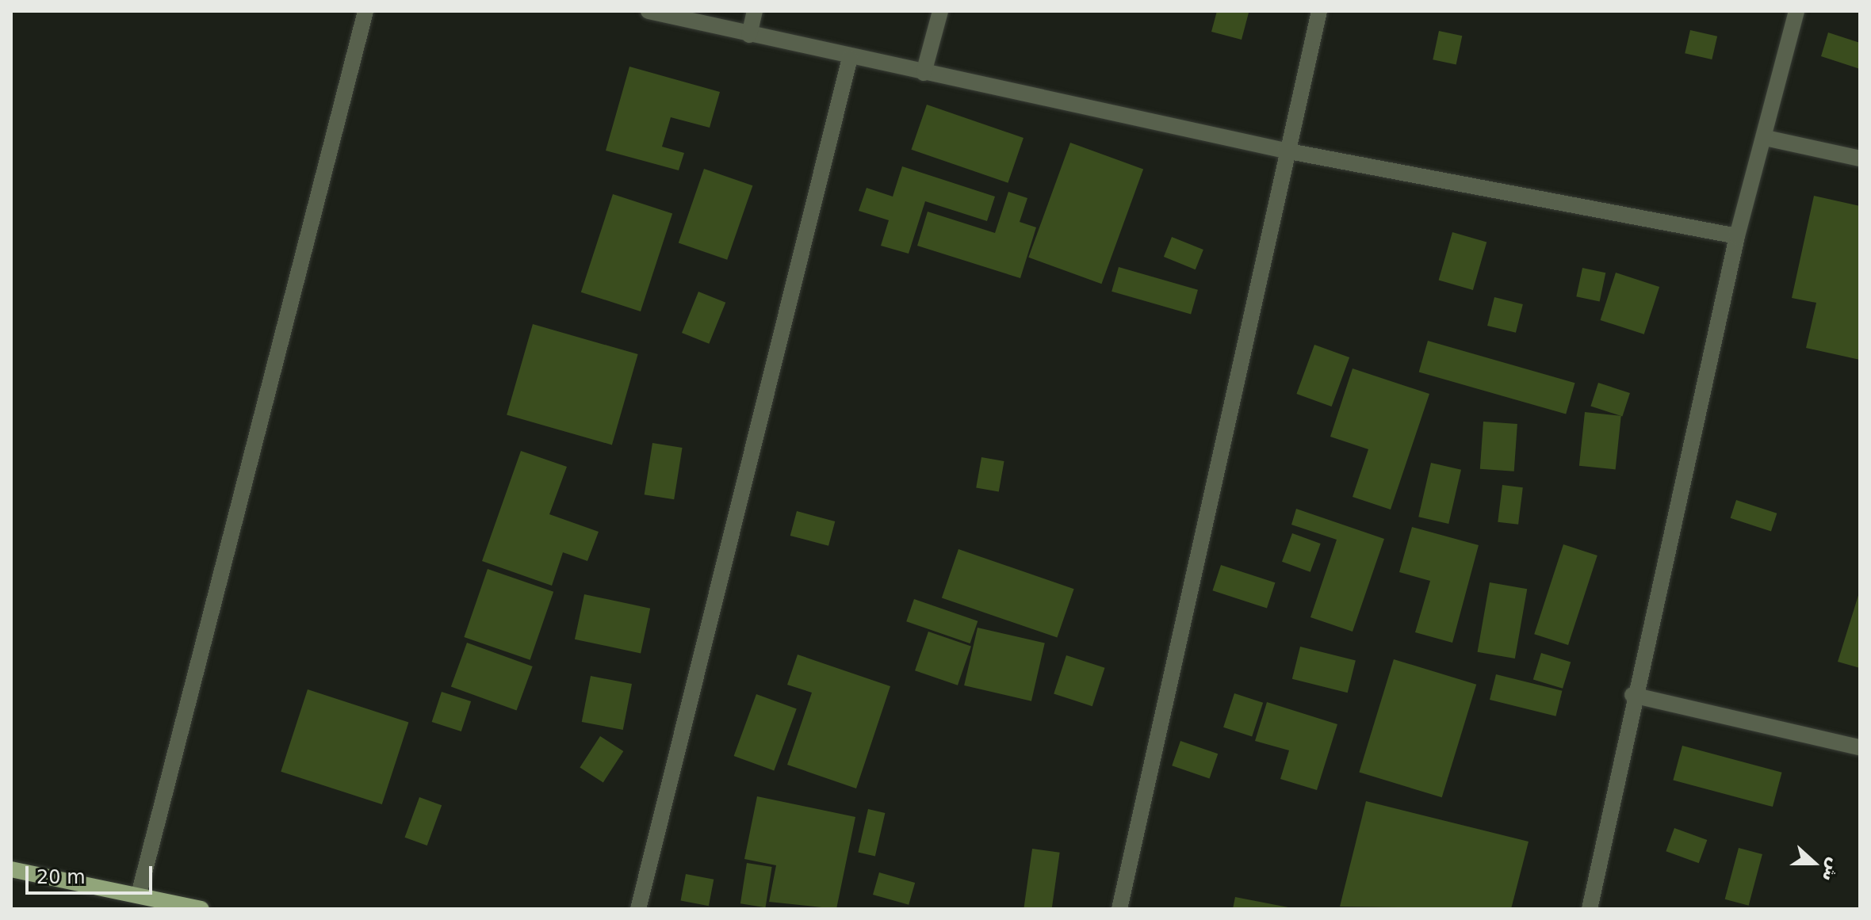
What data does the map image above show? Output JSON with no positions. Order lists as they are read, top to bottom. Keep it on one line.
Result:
{"scale_bar":"20 m","north":"right"}
